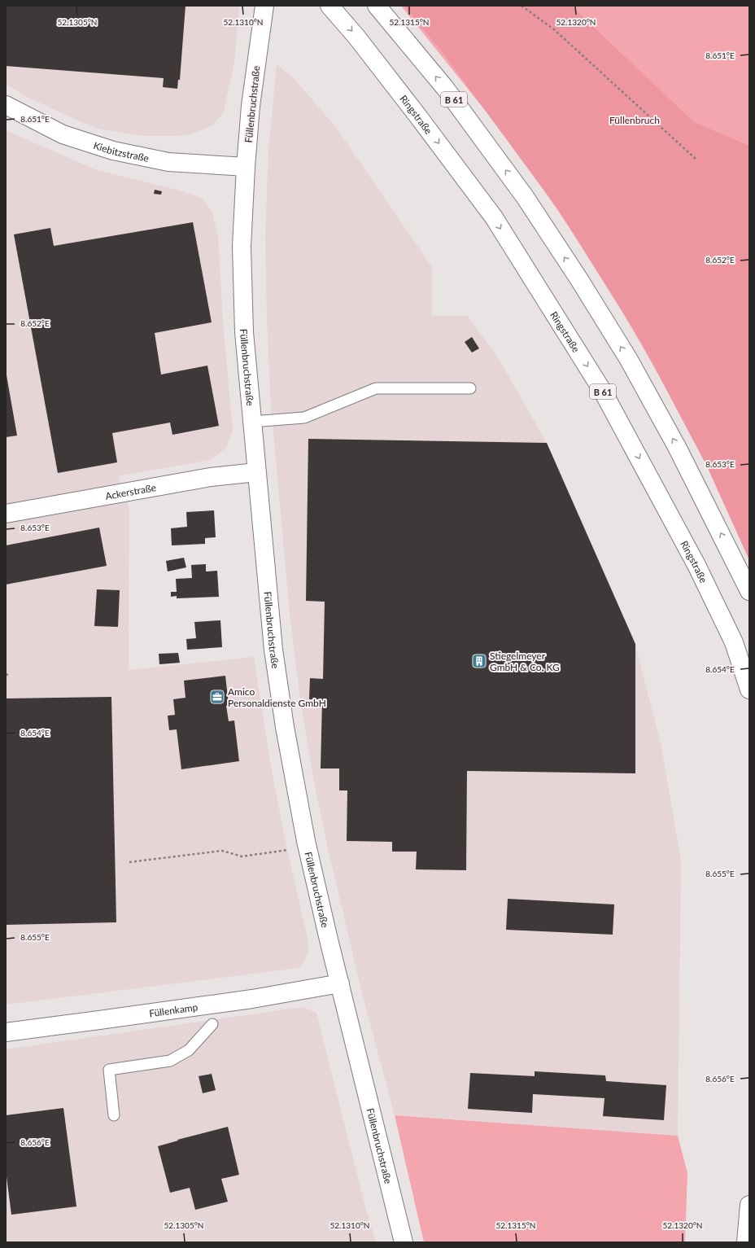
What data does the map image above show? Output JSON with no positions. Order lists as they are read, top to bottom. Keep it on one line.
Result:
{"streets":{"main road":["B 61","Füllenbruchstraße","Ringstraße","Kiebitzstraße","Ackerstraße","Füllenkamp"]},"crossings":[["Füllenbruchstraße","Kiebitzstraße"],["Füllenbruchstraße","Ackerstraße"],["Füllenbruchstraße","Füllenkamp"]],"parks":["Füllenbruch"],"places":{"building":["Stiegelmeyer GmbH & Co. KG"],"office":["Amico Personaldienste GmbH"]},"coordinates":["52.1305°N","52.1310°N","52.1315°N","52.1320°N","8.651°E","8.652°E","8.653°E","8.654°E","8.655°E","8.656°E"]}
